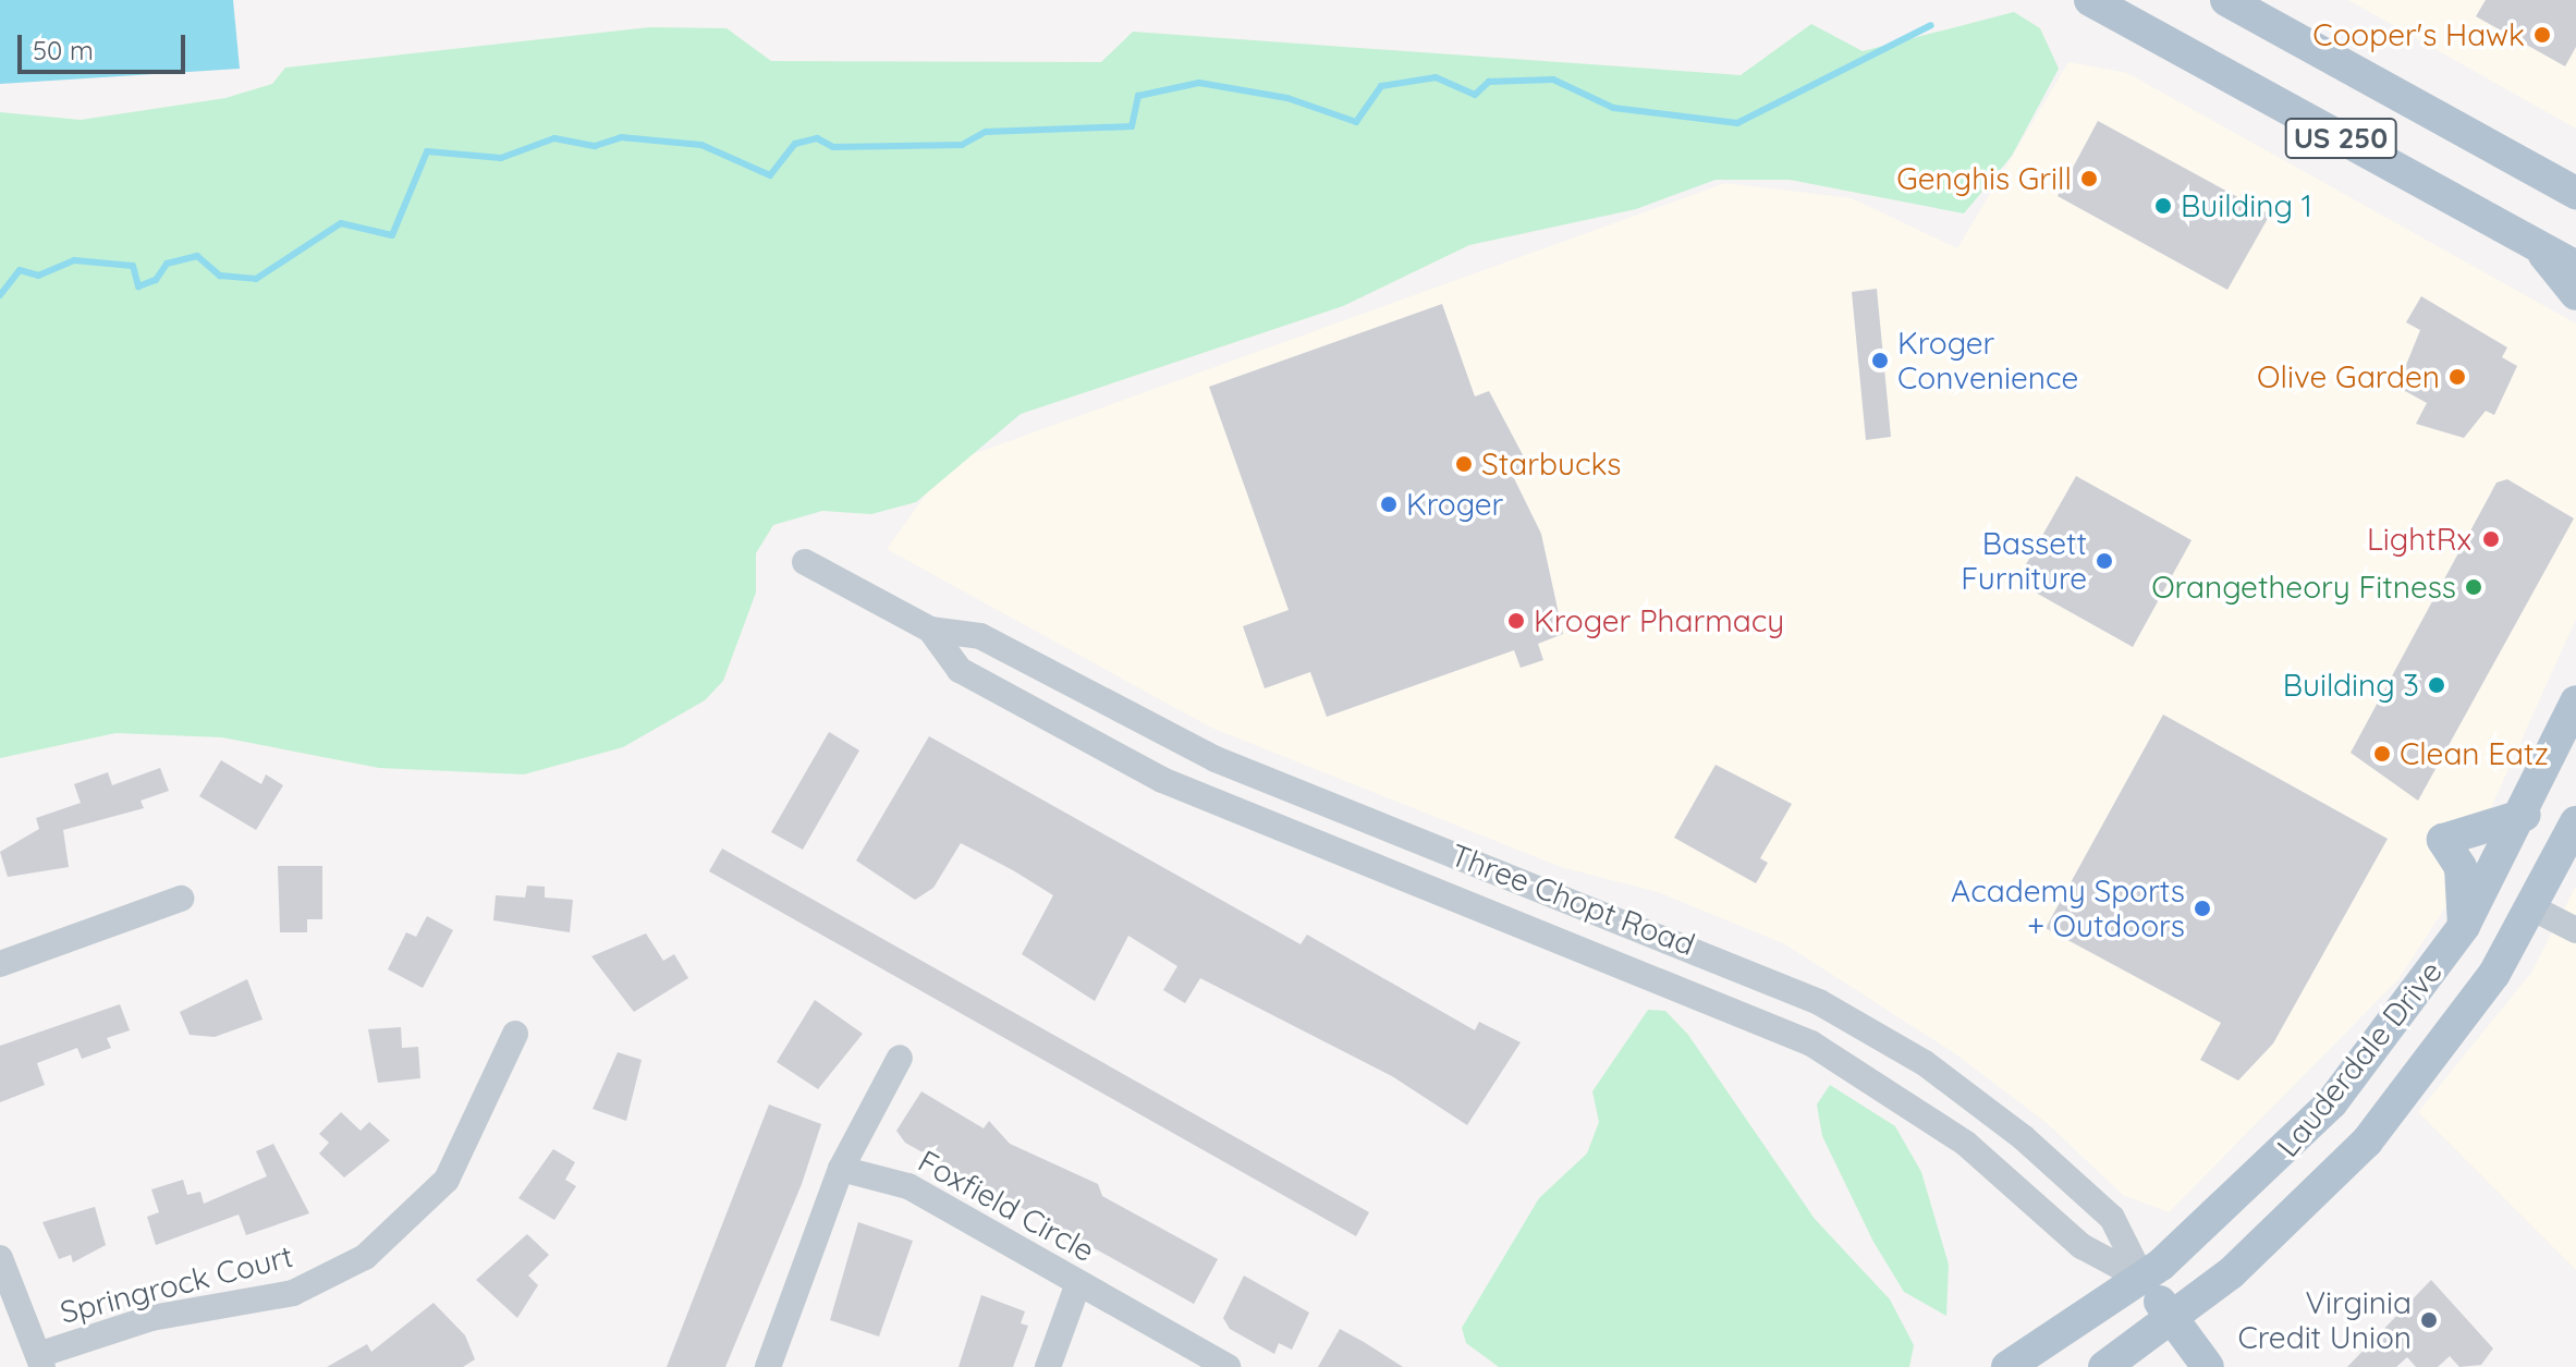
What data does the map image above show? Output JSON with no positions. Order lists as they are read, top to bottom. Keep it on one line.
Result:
{"streets":{"main road":["US 250","Three Chopt Road","Lauderdale Drive"],"street":["Foxfield Circle","Springrock Court"]},"crossings":[["Three Chopt Road","Lauderdale Drive"]],"places":["Cooper's Hawk","Genghis Grill","Building 1","Kroger Convenience","Olive Garden","Starbucks","Kroger","LightRx","Bassett Furniture","Orangetheory Fitness","Kroger Pharmacy","Building 3","Clean Eatz","Academy Sports + Outdoors","Virginia Credit Union"],"scale_bar":"50 m"}
